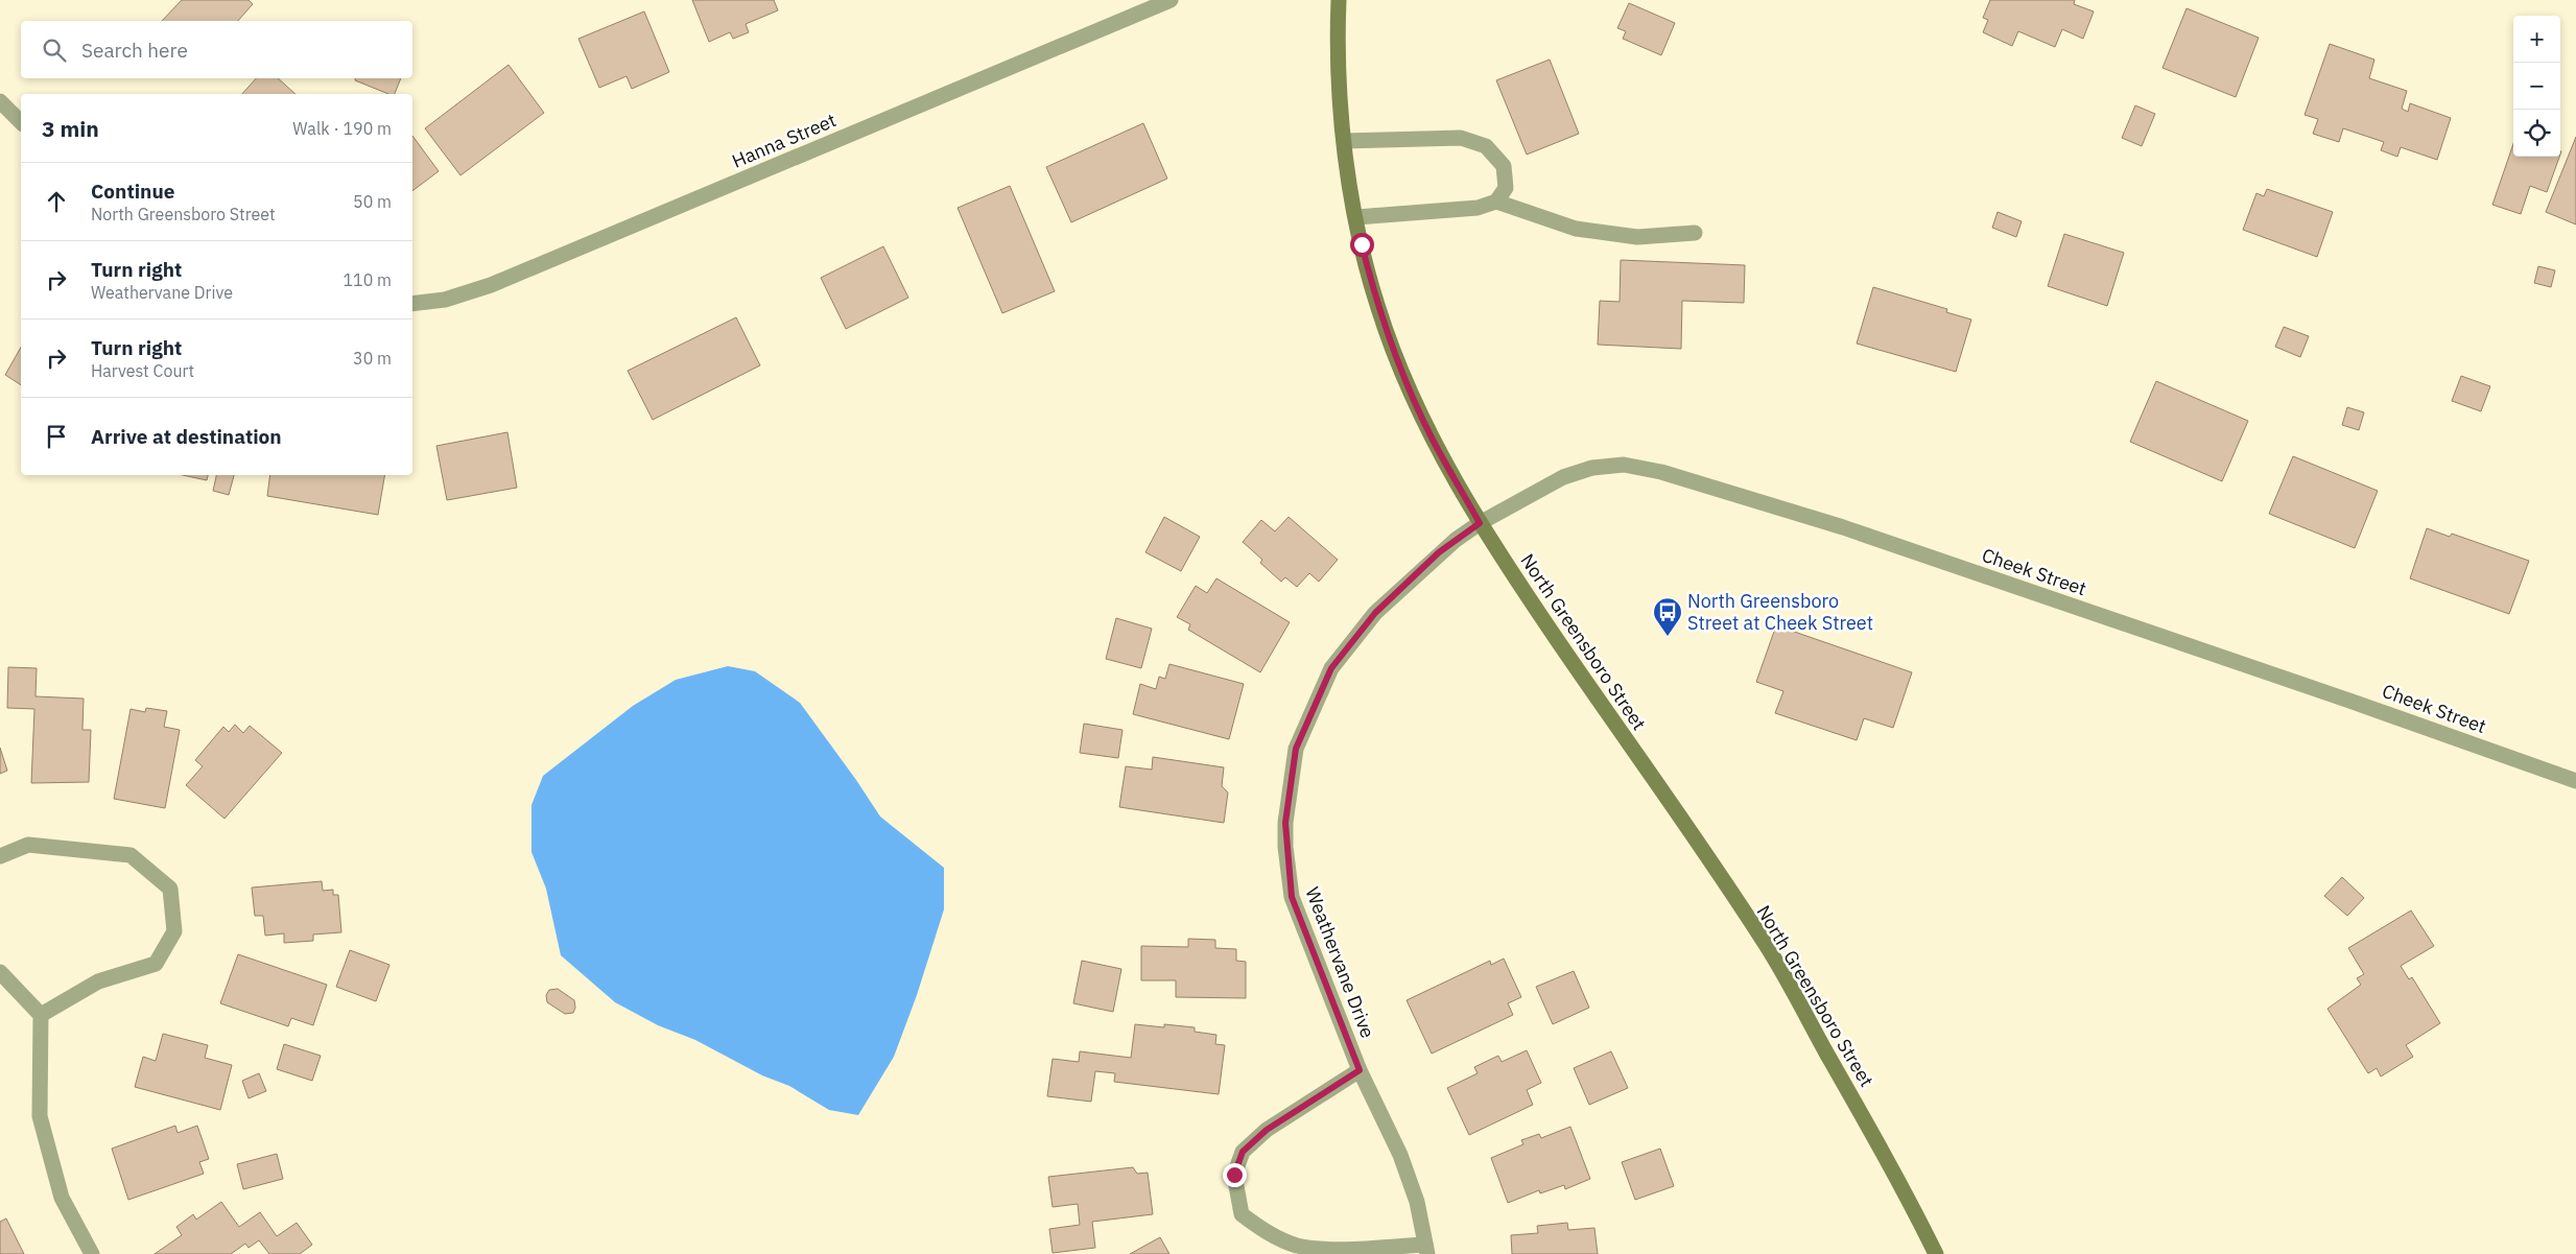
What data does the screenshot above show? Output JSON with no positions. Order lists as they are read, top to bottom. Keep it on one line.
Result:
{"streets":{"main road":["North Greensboro Street"],"street":["Hanna Street","Cheek Street","Weathervane Drive"]},"crossings":[["Cheek Street","North Greensboro Street"],["Cheek Street","Weathervane Drive"],["North Greensboro Street","Weathervane Drive"]],"places":{"bus stop":["North Greensboro Street at Cheek Street"]},"page":{"map_buttons":["+","−"],"search":"Search here","heading":["3 min","Walk · 190 m"],"list":[["Continue","North Greensboro Street","50 m"],["Turn right","Weathervane Drive","110 m"],["Turn right","Harvest Court","30 m"],"Arrive at destination"]}}
